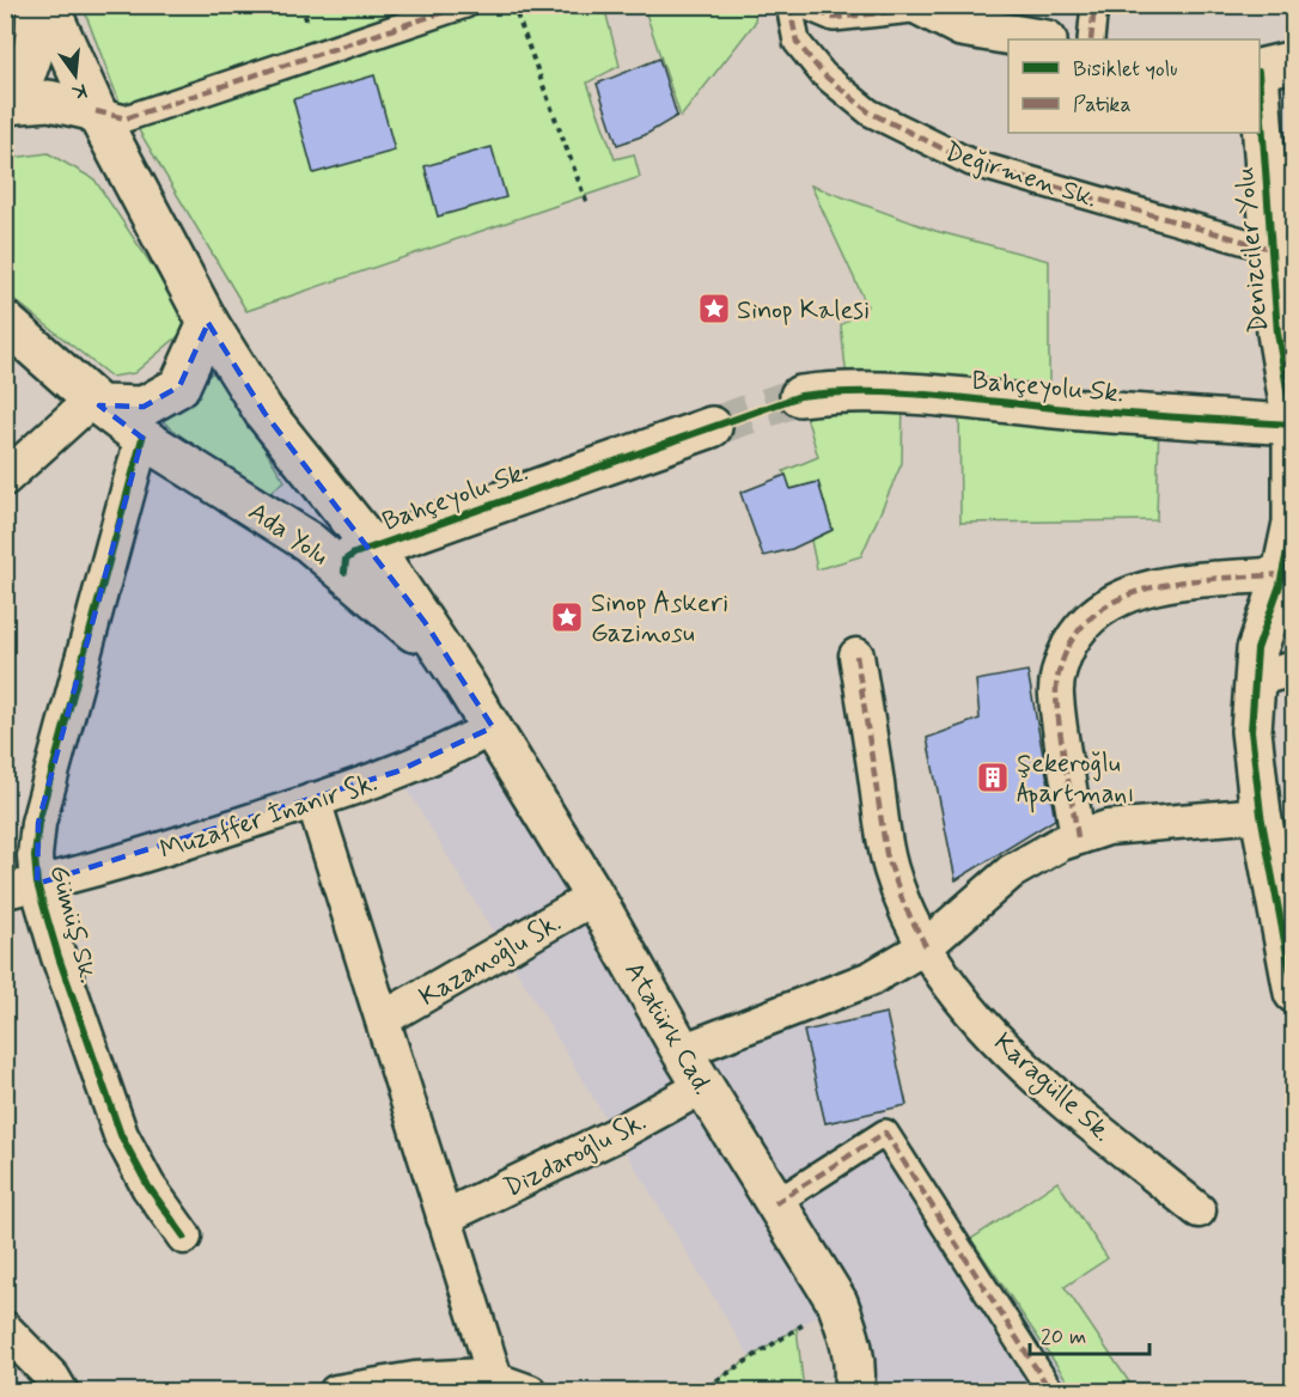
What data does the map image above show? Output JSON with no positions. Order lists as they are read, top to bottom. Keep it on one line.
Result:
{"streets":{"main road":["Denizciler Yolu","Bahçeyolu Sk.","Ada Yolu","Atatürk Cad."],"street":["Değirmen Sk.","Muzaffer İnanır Sk.","Gümüş Sk.","Kazanoğlu Sk.","Karagülle Sk.","Dizdaroğlu Sk."]},"crossings":[["Değirmen Sk.","Denizciler Yolu"],["Denizciler Yolu","Bahçeyolu Sk."],["Bahçeyolu Sk.","Ada Yolu"],["Ada Yolu","Gümüş Sk."],["Ada Yolu","Atatürk Cad."],["Muzaffer İnanır Sk.","Gümüş Sk."],["Muzaffer İnanır Sk.","Atatürk Cad."],["Kazanoğlu Sk.","Atatürk Cad."],["Atatürk Cad.","Dizdaroğlu Sk."]],"places":{"place":["Sinop Kalesi","Sinop Askeri Gazinosu"],"building":["Şekeroğlu Apartmanı"]},"legend":["Bisiklet yolu","Patika"],"scale_bar":"20 m","north":"bottom"}
